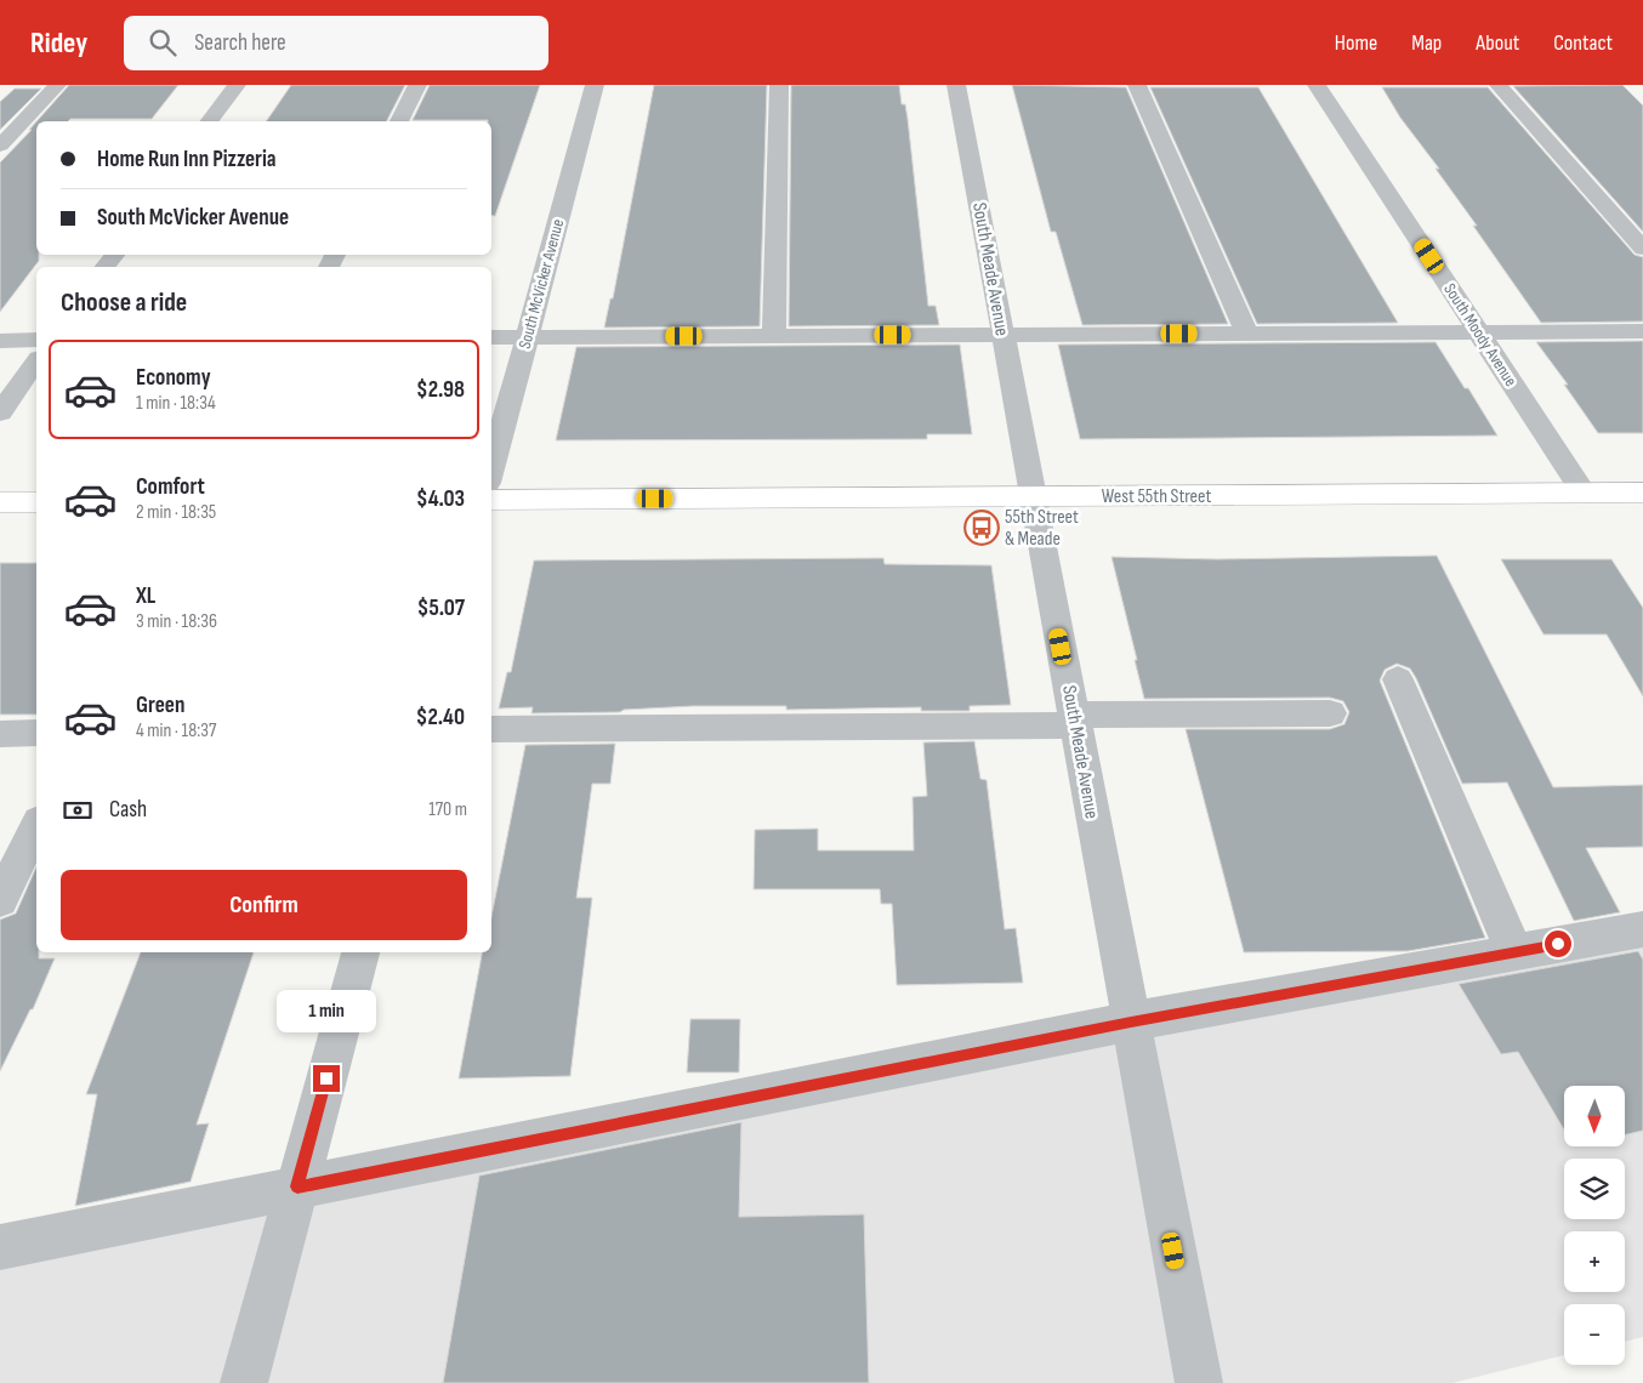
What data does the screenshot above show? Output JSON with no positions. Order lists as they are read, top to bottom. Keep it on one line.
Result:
{"streets":{"main road":["West 55th Street"],"street":["South Meade Avenue","South McVicker Avenue","South Moody Avenue"]},"crossings":[["South Meade Avenue","West 55th Street"],["South Moody Avenue","West 55th Street"]],"places":{"bus stop":["55th Street & Meade"]},"north":"bottom","page":{"header":"Ridey","search":"Search here","nav":["Home","Map","About","Contact"],"banner":["Home Run Inn Pizzeria","South McVicker Avenue"],"heading":"Choose a ride","list":[{"name":"Economy","note":"1 min · 18:34","value":"$2.98"},{"name":"Comfort","note":"2 min · 18:35","value":"$4.03"},{"name":"XL","note":"3 min · 18:36","value":"$5.07"},{"name":"Green","note":"4 min · 18:37","value":"$2.40"}],"pay":["Cash","170 m"],"buttons":"Confirm","bubble":"1 min","map_buttons":["+","−"]}}
